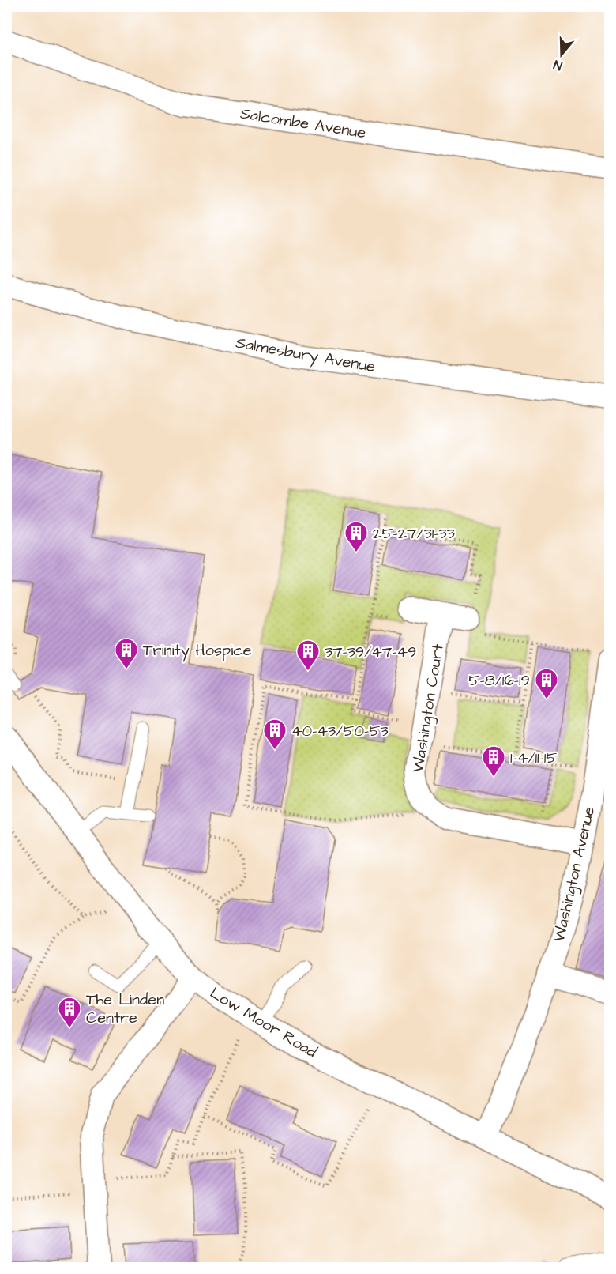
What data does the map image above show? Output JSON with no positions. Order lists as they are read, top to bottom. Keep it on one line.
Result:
{"streets":{"street":["Salcombe Avenue","Salmesbury Avenue","Washington Court","Washington Avenue","Low Moor Road"]},"crossings":[["Washington Avenue","Low Moor Road"]],"places":{"building":["25-27/31-33","Trinity Hospice","37-39/47-49","5-8/16-19","40-43/50-53","1-4/11-15","The Linden Centre"]},"north":"bottom"}
